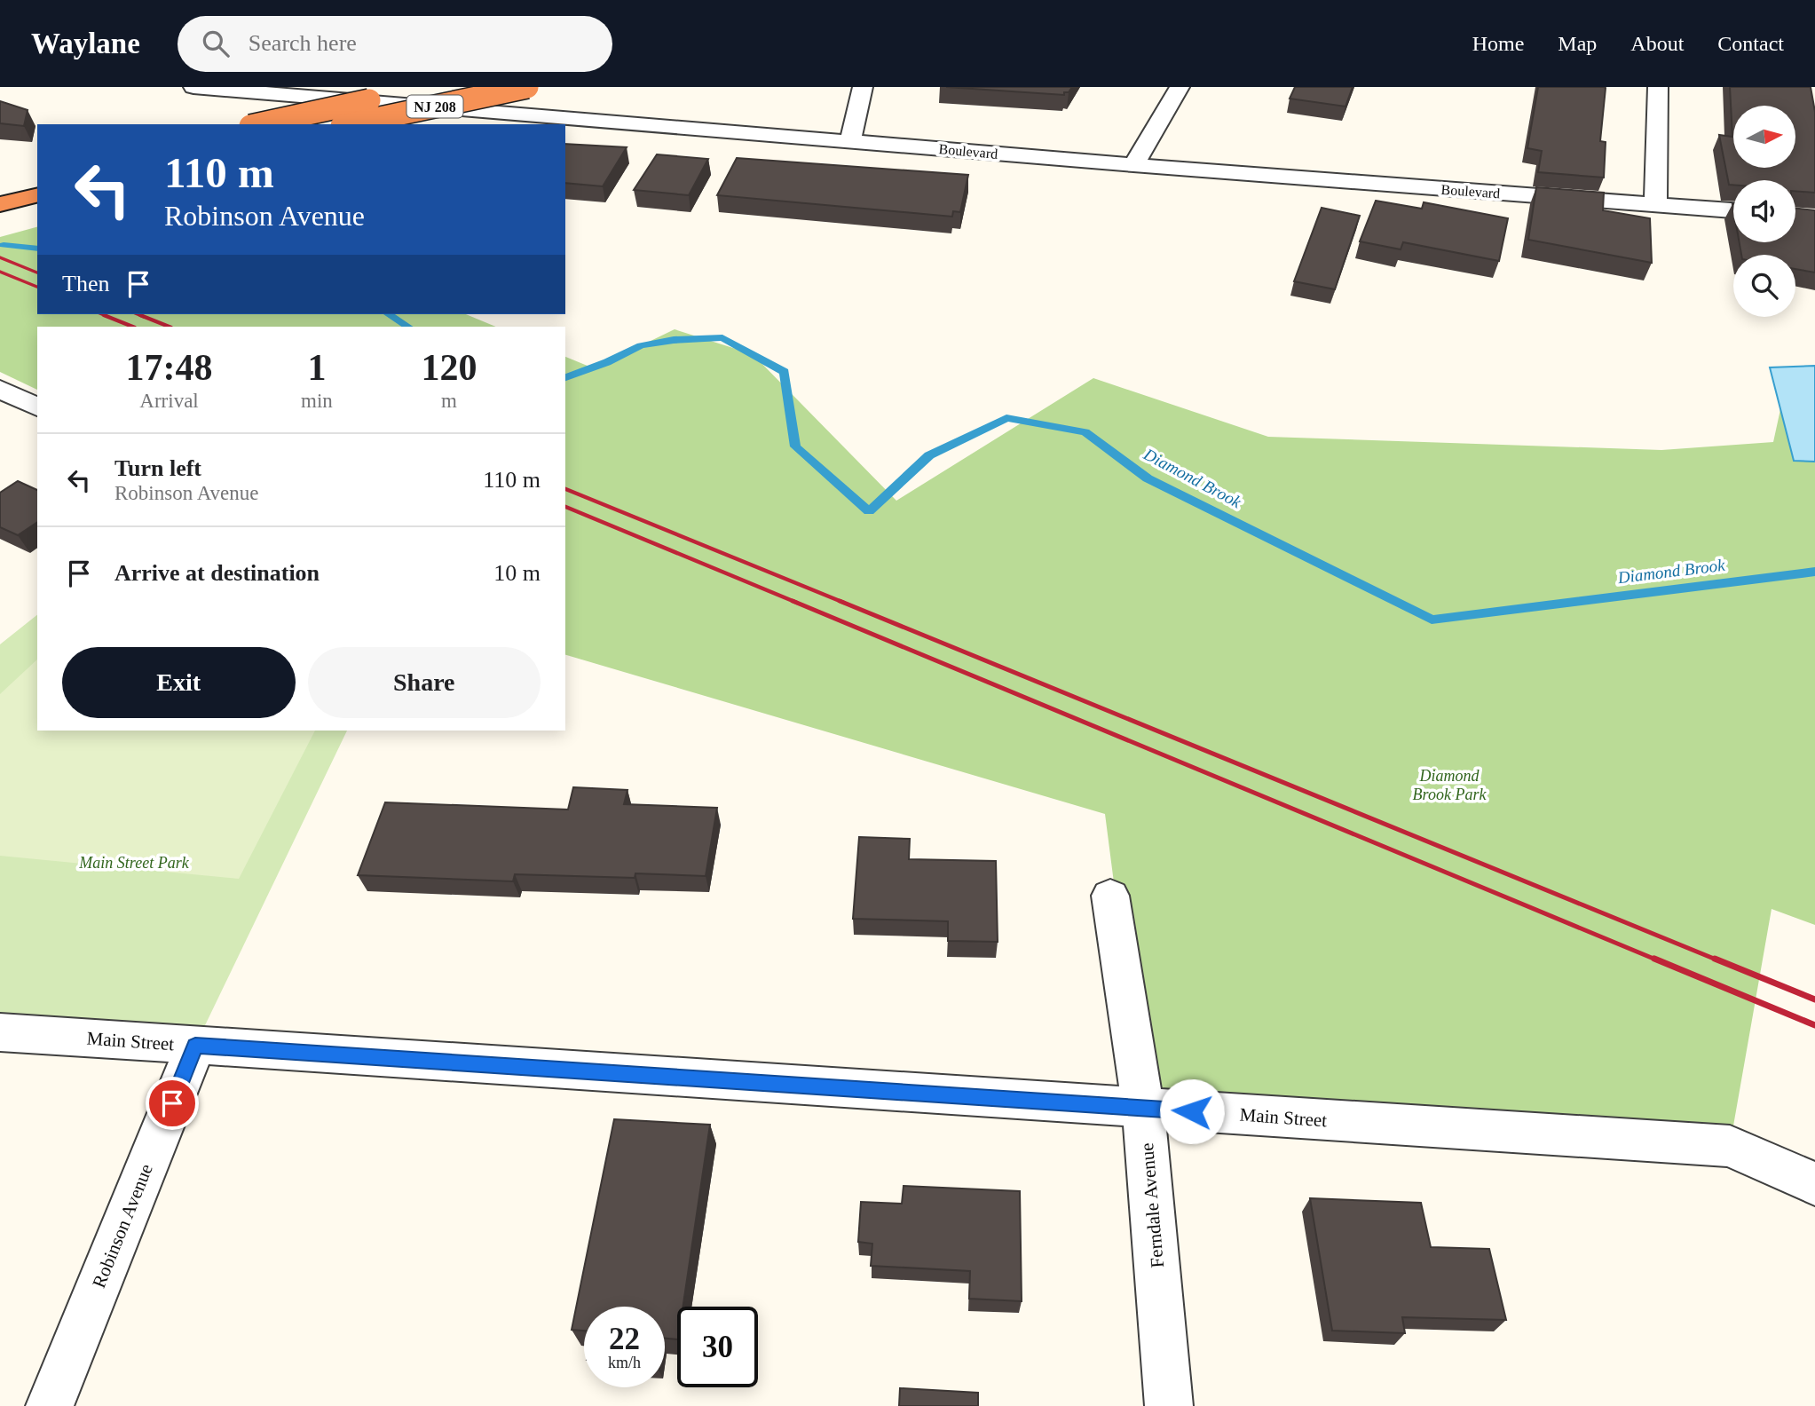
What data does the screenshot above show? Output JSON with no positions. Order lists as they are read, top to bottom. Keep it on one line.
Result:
{"streets":{"highway":["NJ 208"],"street":["Boulevard","Main Street","Ferndale Avenue","Robinson Avenue"]},"crossings":[["Main Street","Ferndale Avenue"],["Main Street","Robinson Avenue"]],"water":["Diamond Brook"],"parks":["Diamond Brook Park","Main Street Park"],"north":"right","page":{"header":"Waylane","search":"Search here","nav":["Home","Map","About","Contact"],"turn":["110 m","Robinson Avenue"],"then":"Then","eta":["17:48","Arrival","1","min","120","m"],"list":[{"name":"Turn left","note":"Robinson Avenue","value":"110 m"},{"name":"Arrive at destination","value":"10 m"}],"buttons":["Exit","Share"],"speed":"22 km/h","limit":"30"}}
